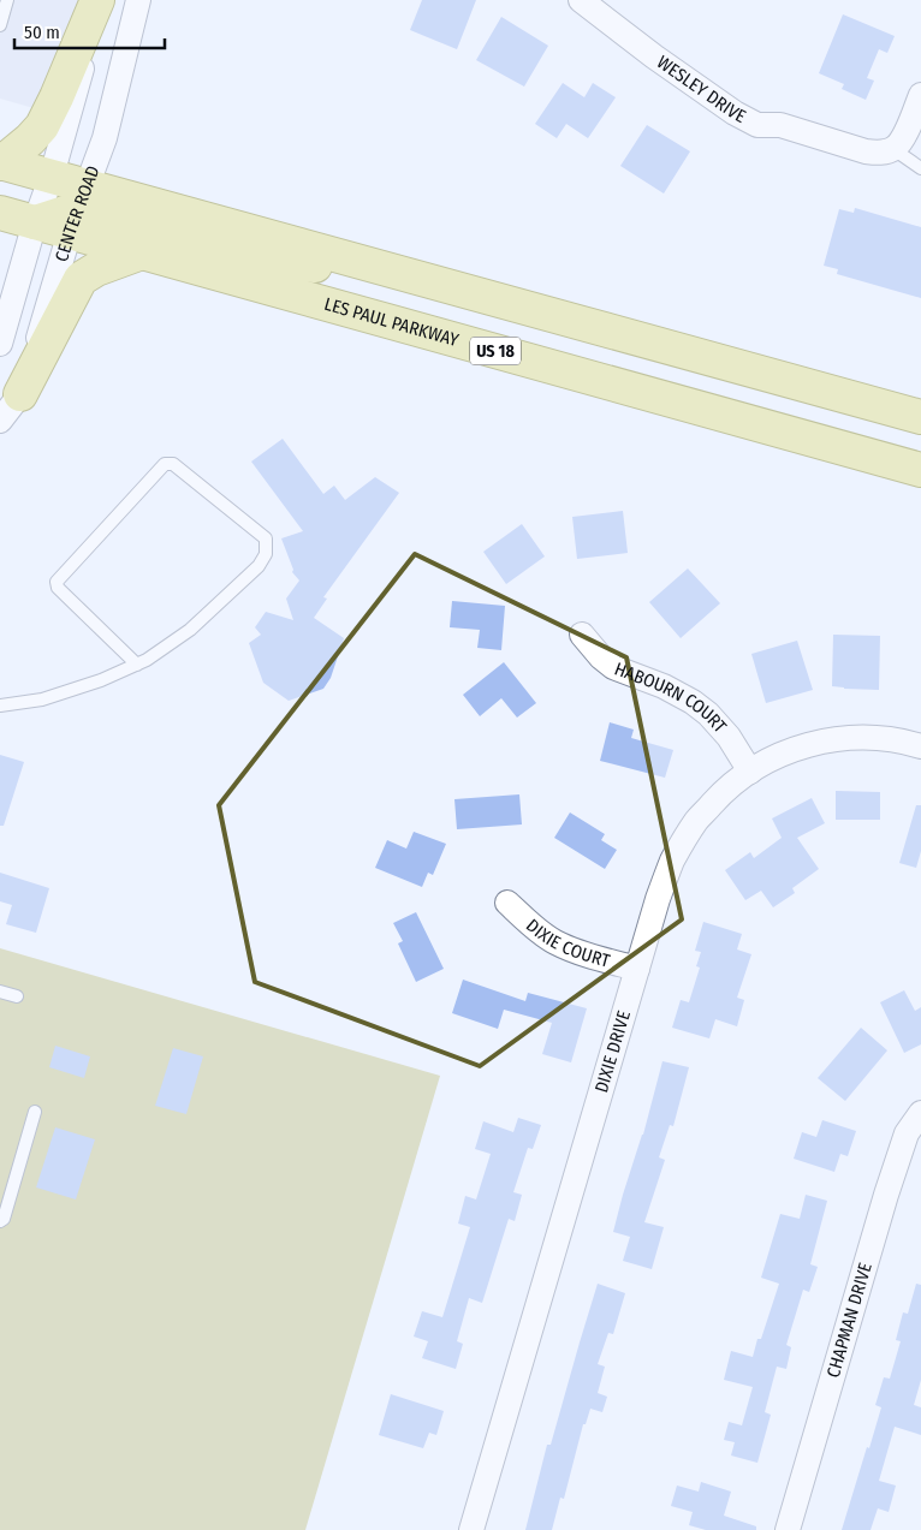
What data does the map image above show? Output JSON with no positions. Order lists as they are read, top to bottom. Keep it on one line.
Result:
{"streets":{"main road":["LES PAUL PARKWAY","US 18"],"street":["WESLEY DRIVE","CENTER ROAD","HABOURN COURT","DIXIE COURT","DIXIE DRIVE","CHAPMAN DRIVE"]},"crossings":[["CENTER ROAD","LES PAUL PARKWAY"],["HABOURN COURT","DIXIE DRIVE"],["DIXIE COURT","DIXIE DRIVE"]],"scale_bar":"50 m"}
